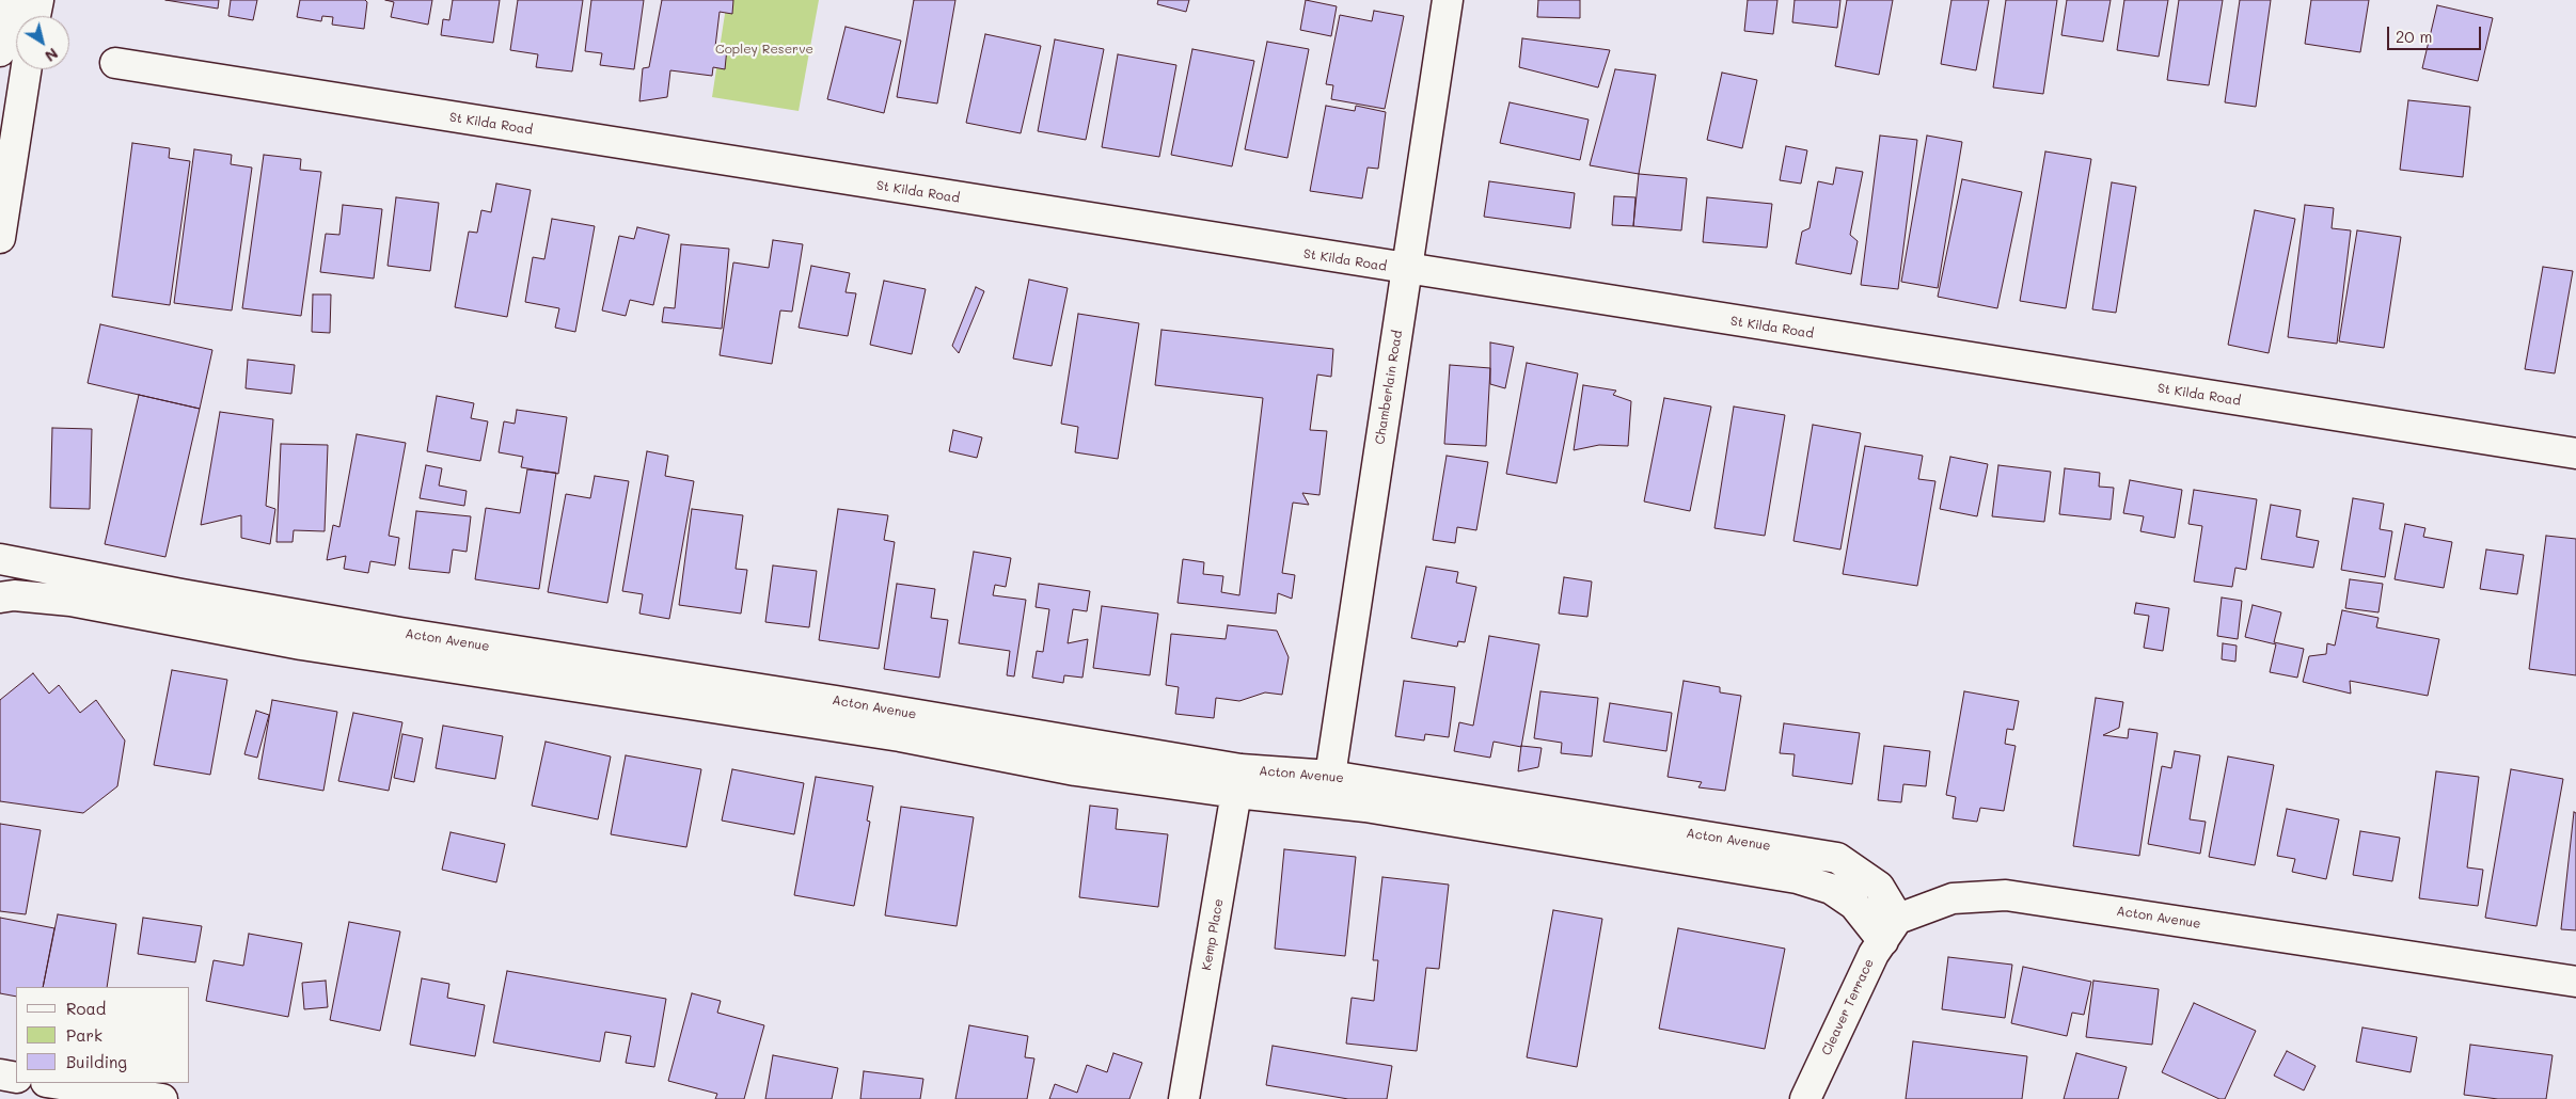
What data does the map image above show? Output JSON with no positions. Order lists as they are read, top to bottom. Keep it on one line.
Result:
{"streets":{"street":["St Kilda Road","Chamberlain Road","Acton Avenue","Kemp Place","Cleaver Terrace"]},"crossings":[["St Kilda Road","Chamberlain Road"],["Chamberlain Road","Acton Avenue"],["Acton Avenue","Kemp Place"],["Acton Avenue","Cleaver Terrace"]],"parks":["Copley Reserve"],"legend":["Road","Park","Building"],"scale_bar":"20 m","north":"bottom right"}
